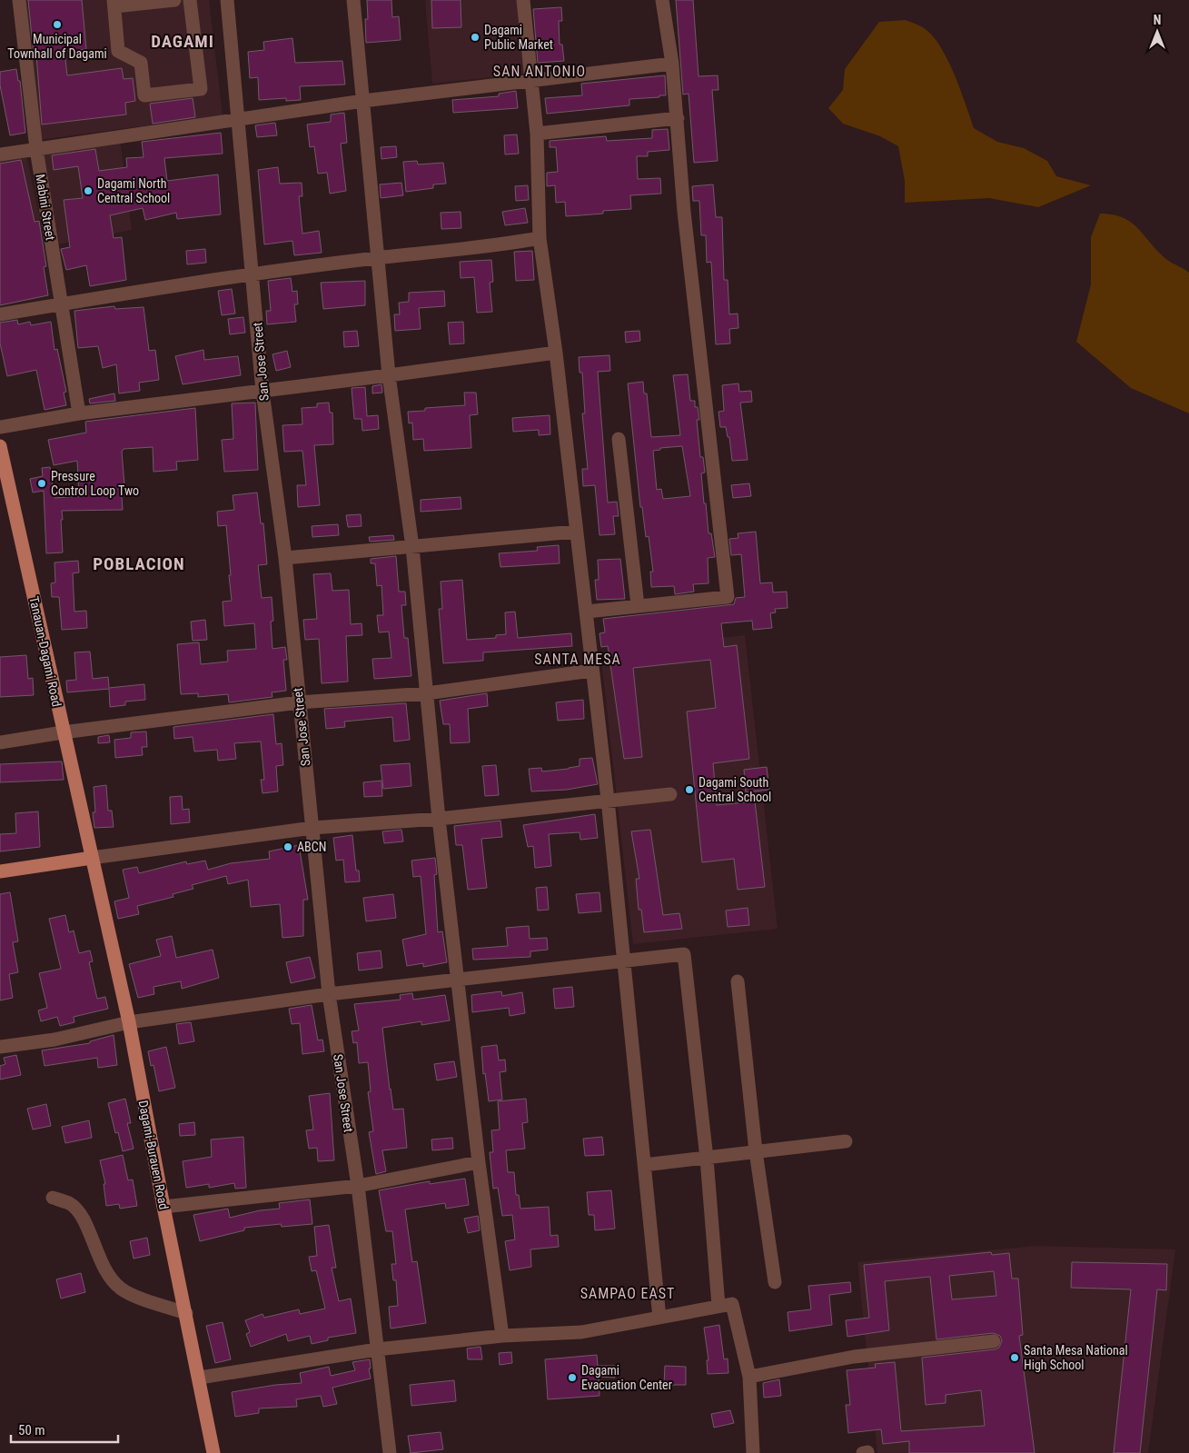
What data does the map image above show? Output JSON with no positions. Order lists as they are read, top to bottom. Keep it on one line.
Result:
{"streets":{"main road":["Tanauan-Dagami Road","Dagami-Burauen Road"],"street":["Mabini Street","San Jose Street"]},"crossings":[["Tanauan-Dagami Road","Dagami-Burauen Road"]],"districts":["DAGAMI","SAN ANTONIO","POBLACION","SANTA MESA","SAMPAO EAST"],"places":["Municipal Townhall of Dagami","Dagami Public Market","Dagami North Central School","Pressure Control Loop Two","Dagami South Central School","ABCN","Santa Mesa National High School","Dagami Evacuation Center"],"scale_bar":"50 m","north":"top"}
